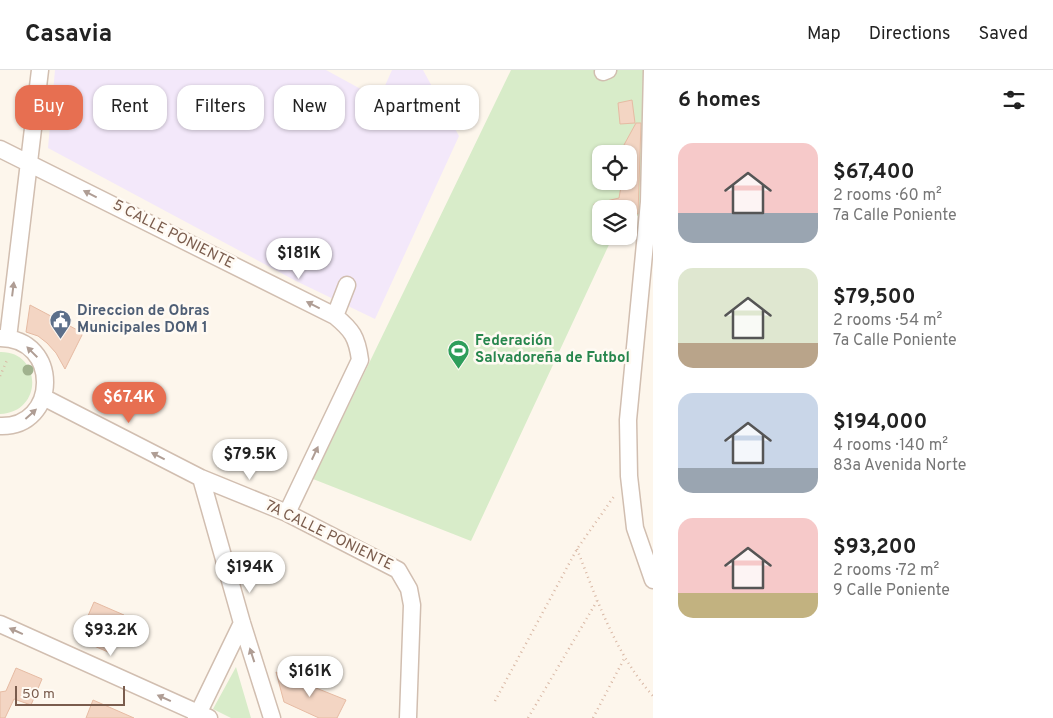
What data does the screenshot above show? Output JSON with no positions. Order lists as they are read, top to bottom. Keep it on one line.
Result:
{"streets":{"street":["5 CALLE PONIENTE","7A CALLE PONIENTE"]},"crossings":[["5 CALLE PONIENTE","7A CALLE PONIENTE"]],"places":{"public building":["Direccion de Obras Municipales DOM 1"],"sports":["Federación Salvadoreña de Futbol"]},"scale_bar":"50 m","page":{"header":"Casavia","nav":["Map","Directions","Saved"],"heading":"6 homes","chip":["Buy","Rent","Filters","New","Apartment"],"list":[{"name":"$67,400","note":"2 rooms · 60 m² · 7a Calle Poniente"},{"name":"$79,500","note":"2 rooms · 54 m² · 7a Calle Poniente"},{"name":"$194,000","note":"4 rooms · 140 m² · 83a Avenida Norte"},{"name":"$93,200","note":"2 rooms · 72 m² · 9 Calle Poniente"}],"price":["$181K","$67.4K","$79.5K","$194K","$93.2K","$161K"],"scale":"50 m"}}
